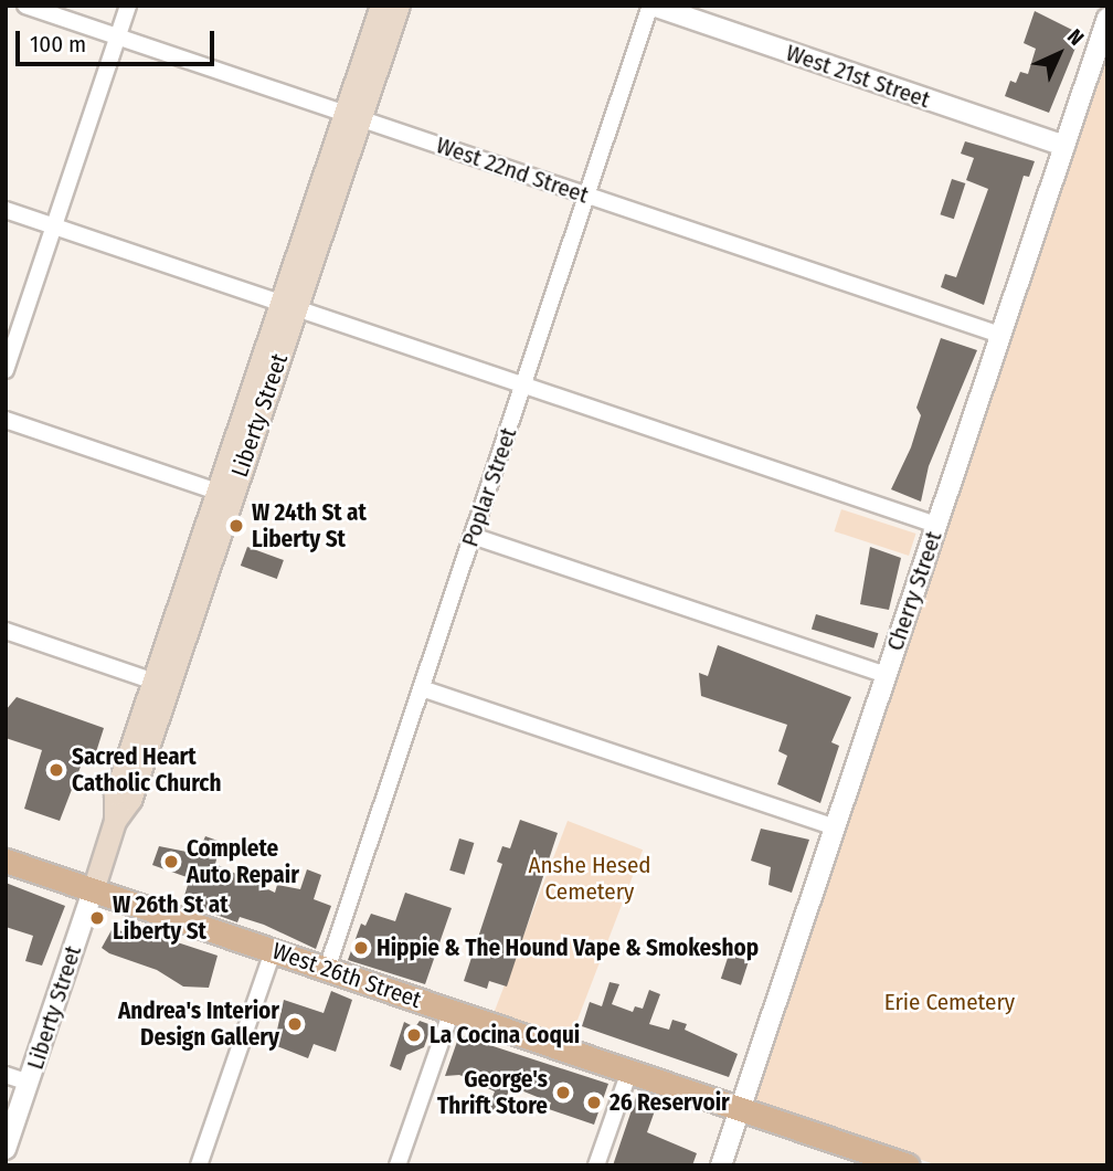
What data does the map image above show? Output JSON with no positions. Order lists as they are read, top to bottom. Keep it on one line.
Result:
{"streets":{"main road":["Liberty Street","West 26th Street"],"street":["West 21st Street","West 22nd Street","Poplar Street","Cherry Street"]},"crossings":[["West 21st Street","Poplar Street"],["West 21st Street","Cherry Street"],["West 22nd Street","Liberty Street"],["West 22nd Street","Poplar Street"],["West 22nd Street","Cherry Street"],["Liberty Street","West 26th Street"],["Poplar Street","West 26th Street"],["Cherry Street","West 26th Street"]],"parks":["Anshe Hesed Cemetery","Erie Cemetery"],"places":["W 24th St at Liberty St","Sacred Heart Catholic Church","Complete Auto Repair","W 26th St at Liberty St","Hippie & The Hound Vape & Smokeshop","Andrea's Interior Design Gallery","La Cocina Coqui","George's Thrift Store","26 Reservoir"],"scale_bar":"100 m","north":"top right"}
